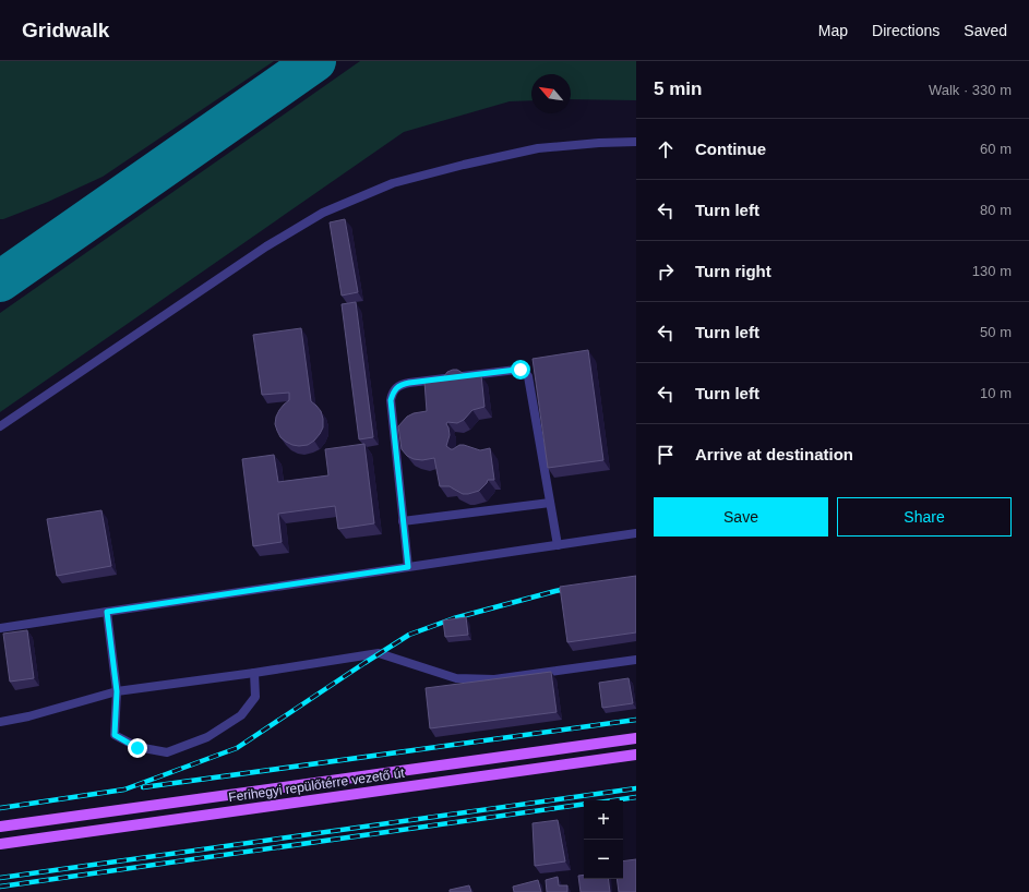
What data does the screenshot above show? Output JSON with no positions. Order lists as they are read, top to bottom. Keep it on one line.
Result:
{"streets":{"main road":["Ferihegyi repülőtérre vezető út"]},"north":"top left","page":{"header":"Gridwalk","nav":["Map","Directions","Saved"],"heading":["5 min","Walk · 330 m"],"list":[["Continue","60 m"],["Turn left","80 m"],["Turn right","130 m"],["Turn left","50 m"],["Turn left","10 m"],"Arrive at destination"],"buttons":["Save","Share"],"map_buttons":["+","−"]}}
